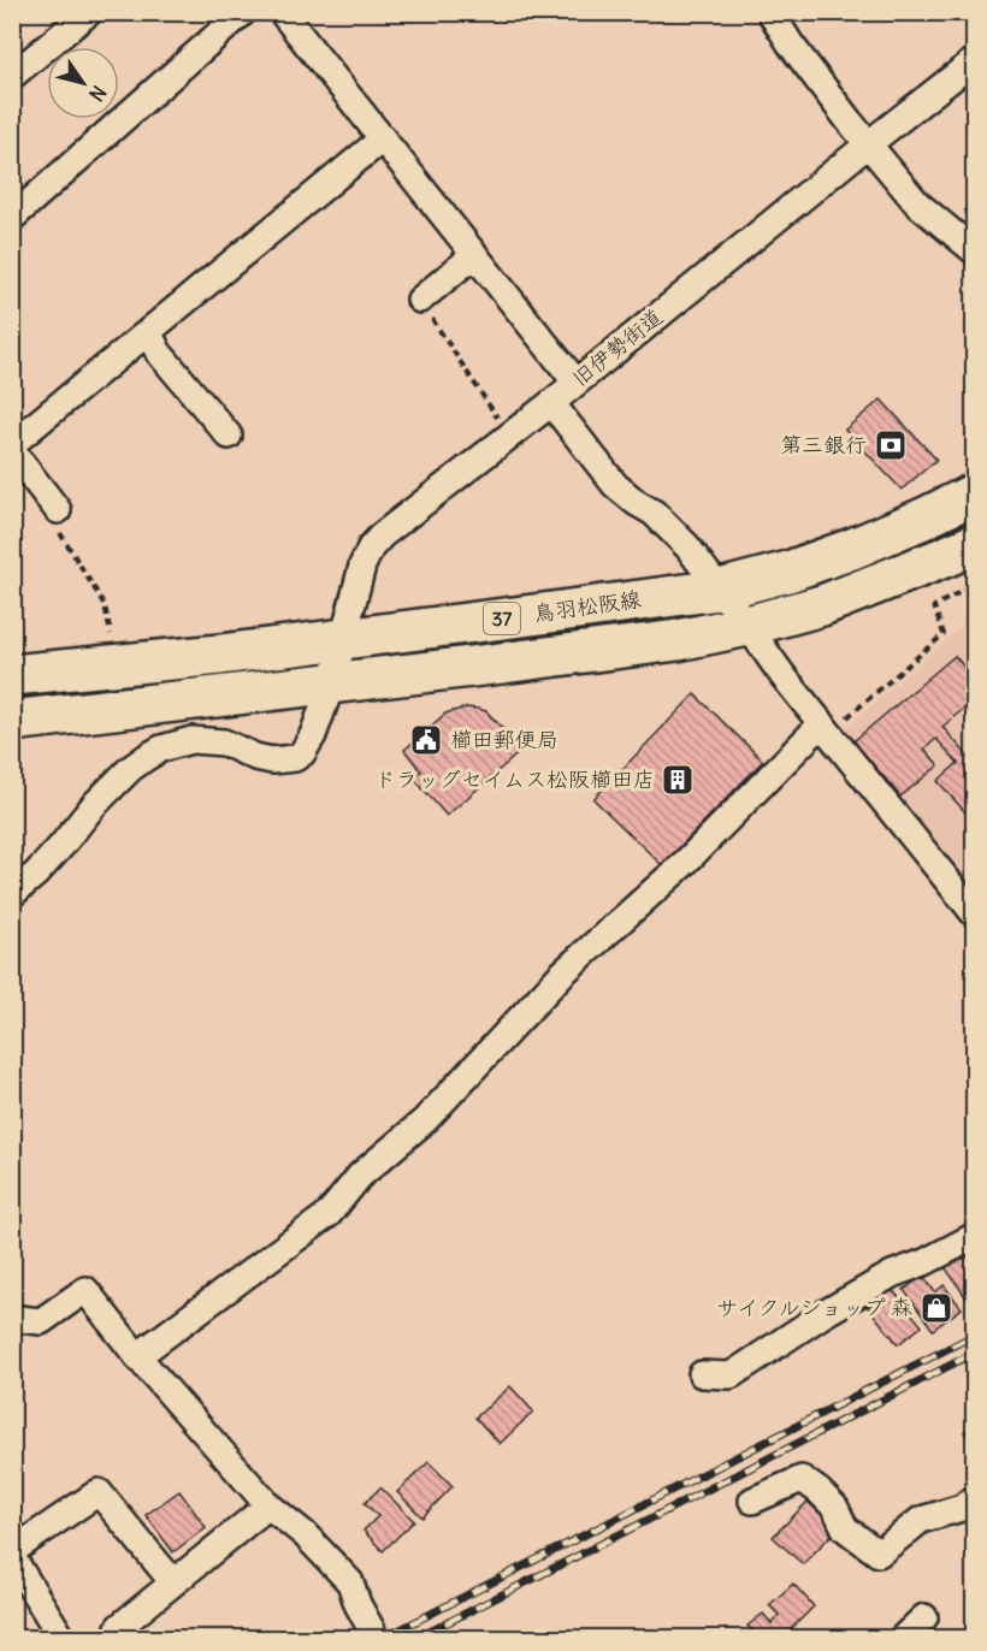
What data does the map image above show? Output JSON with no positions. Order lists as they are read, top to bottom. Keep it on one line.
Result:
{"streets":{"main road":["鳥羽松阪線","37"],"street":["旧伊勢街道"]},"crossings":[["旧伊勢街道","鳥羽松阪線"]],"places":{"bank":["第三銀行"],"public building":["櫛田郵便局"],"building":["ドラッグセイムス松阪櫛田店"],"shop":["サイクルショップ 森"]},"north":"bottom right"}
